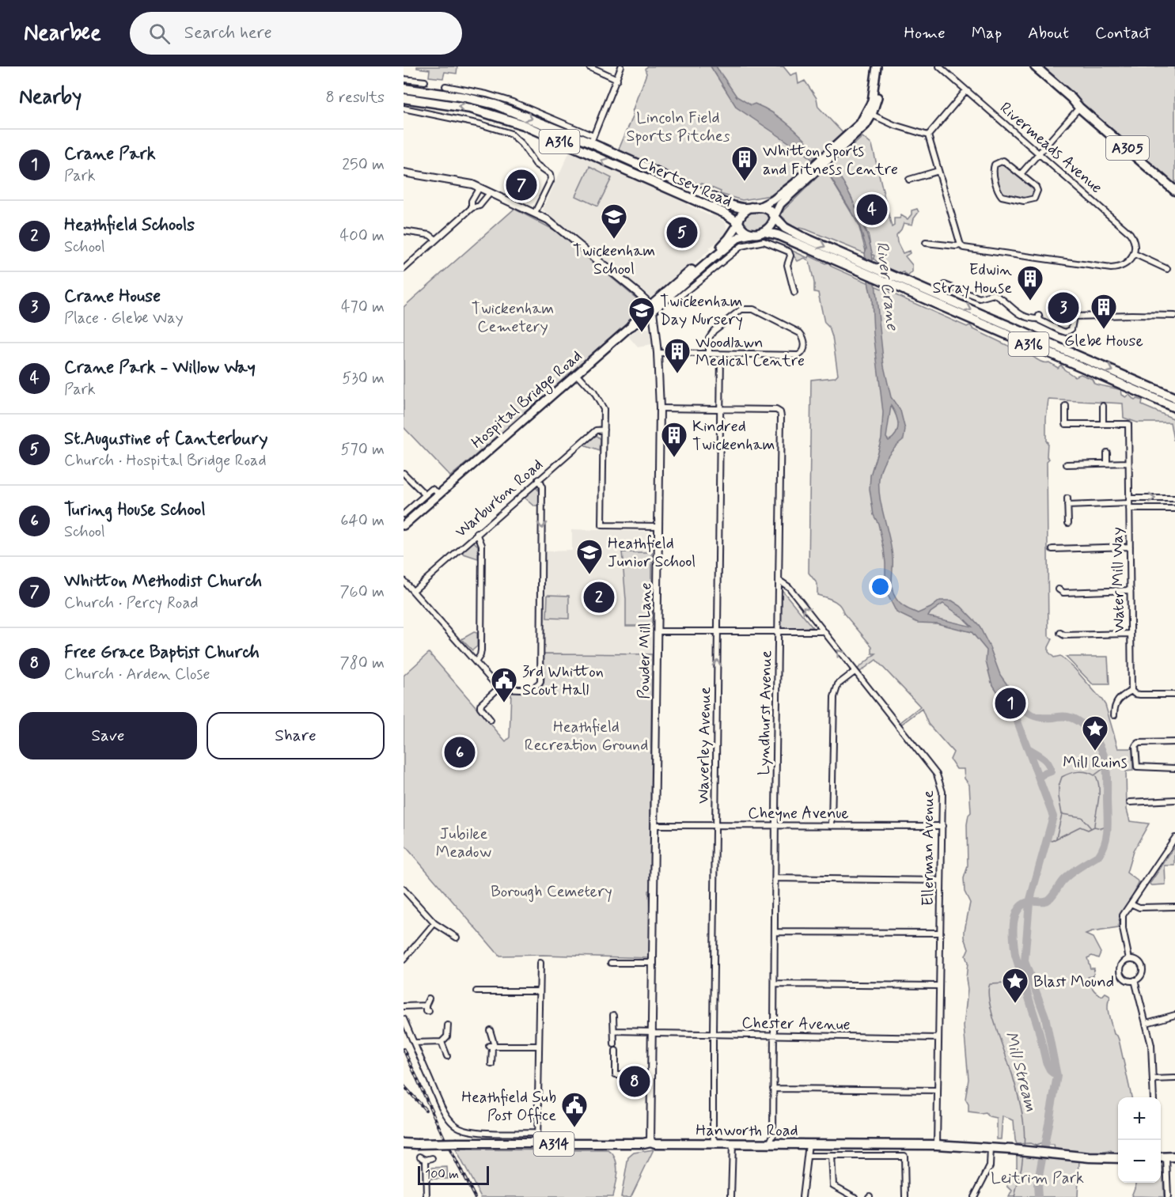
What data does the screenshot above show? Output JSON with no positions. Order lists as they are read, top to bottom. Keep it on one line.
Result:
{"streets":{"main road":["A316","A305","Chertsey Road","Hospital Bridge Road","Hanworth Road","A314"],"street":["Rivermeads Avenue","Warburton Road","Water Mill Way","Powder Mill Lane","Lyndhurst Avenue","Waverley Avenue","Cheyne Avenue","Ellerman Avenue","Chester Avenue"]},"crossings":[["A316","Chertsey Road"],["A316","Hospital Bridge Road"],["Chertsey Road","Hospital Bridge Road"],["Hospital Bridge Road","Powder Mill Lane"],["Powder Mill Lane","Lyndhurst Avenue"],["Powder Mill Lane","Cheyne Avenue"],["Powder Mill Lane","Chester Avenue"],["Powder Mill Lane","Hanworth Road"],["Lyndhurst Avenue","Waverley Avenue"],["Lyndhurst Avenue","Cheyne Avenue"],["Lyndhurst Avenue","Ellerman Avenue"],["Lyndhurst Avenue","Chester Avenue"],["Lyndhurst Avenue","Hanworth Road"],["Waverley Avenue","Cheyne Avenue"],["Waverley Avenue","Chester Avenue"],["Waverley Avenue","Hanworth Road"],["Cheyne Avenue","Ellerman Avenue"],["Ellerman Avenue","Chester Avenue"],["Ellerman Avenue","Hanworth Road"]],"water":["River Crane","Mill Stream"],"parks":["Lincoln Field Sports Pitches","Twickenham Cemetery","Heathfield Recreation Ground","Jubilee Meadow","Borough Cemetery","Leitrim Park"],"places":{"building":["Whitton Sports and Fitness Centre","Edwin Stray House","Glebe House","Woodlawn Medical Centre","Kindred Twickenham"],"school or university":["Twickenham School","Twickenham Day Nursery","Heathfield Junior School"],"public building":["3rd Whitton Scout Hall","Heathfield Sub Post Office"],"place":["Mill Ruins","Blast Mound"]},"scale_bar":"100 m","page":{"header":"Nearbee","search":"Search here","nav":["Home","Map","About","Contact"],"heading":["Nearby","8 results"],"list":[{"mark":"1","name":"Crane Park","note":"Park","value":"250 m"},{"mark":"2","name":"Heathfield Schools","note":"School","value":"400 m"},{"mark":"3","name":"Crane House","note":"Place · Glebe Way","value":"470 m"},{"mark":"4","name":"Crane Park - Willow Way","note":"Park","value":"530 m"},{"mark":"5","name":"St.Augustine of Canterbury","note":"Church · Hospital Bridge Road","value":"570 m"},{"mark":"6","name":"Turing House School","note":"School","value":"640 m"},{"mark":"7","name":"Whitton Methodist Church","note":"Church · Percy Road","value":"760 m"},{"mark":"8","name":"Free Grace Baptist Church","note":"Church · Arden Close","value":"780 m"}],"pins":["7","4","5","3","2","1","6","8"],"buttons":["Save","Share"],"map_buttons":["+","−"],"scale":"100 m"}}
